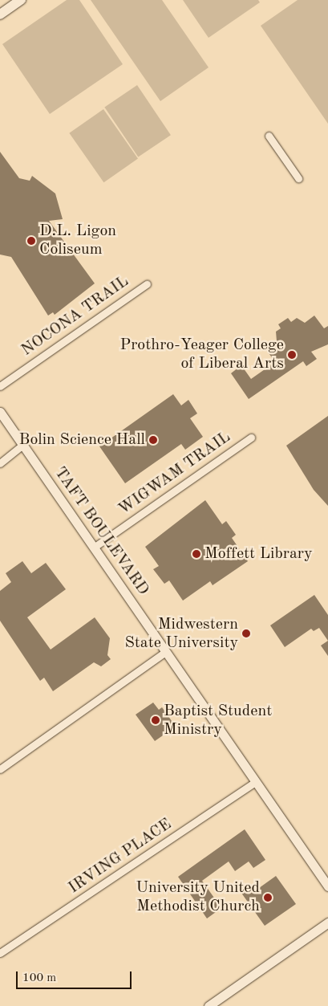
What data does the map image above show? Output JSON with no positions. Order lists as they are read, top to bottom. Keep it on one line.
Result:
{"streets":{"street":["NOCONA TRAIL","WIGWAM TRAIL","TAFT BOULEVARD","IRVING PLACE"]},"crossings":[["WIGWAM TRAIL","TAFT BOULEVARD"],["TAFT BOULEVARD","IRVING PLACE"]],"places":["D.L. Ligon Coliseum","Prothro-Yeager College of Liberal Arts","Bolin Science Hall","Moffett Library","Midwestern State University","Baptist Student Ministry","University United Methodist Church"],"scale_bar":"100 m"}
